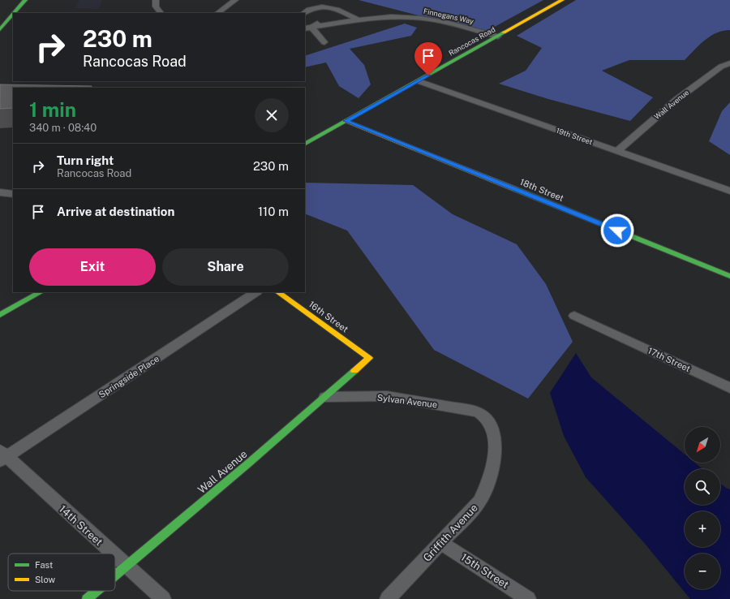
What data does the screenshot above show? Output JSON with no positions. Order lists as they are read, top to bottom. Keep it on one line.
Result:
{"streets":{"main road":["Rancocas Road","Wall Avenue","18th Street","16th Street"],"street":["Finnegans Way","19th Street","17th Street","Springside Place","Sylvan Avenue","14th Street","Griffith Avenue","15th Street"]},"crossings":[["Finnegans Way","Rancocas Road"],["Rancocas Road","19th Street"],["Rancocas Road","18th Street"],["Wall Avenue","19th Street"],["Wall Avenue","16th Street"],["Wall Avenue","Sylvan Avenue"],["Wall Avenue","14th Street"],["Springside Place","14th Street"],["Sylvan Avenue","Griffith Avenue"],["Griffith Avenue","15th Street"]],"legend":["Fast","Slow"],"north":"bottom left","page":{"turn":["230 m","Rancocas Road"],"heading":["1 min","340 m · 08:40"],"list":[{"name":"Turn right","note":"Rancocas Road","value":"230 m"},{"name":"Arrive at destination","value":"110 m"}],"buttons":["Exit","Share"],"map_buttons":["+","−"]}}
